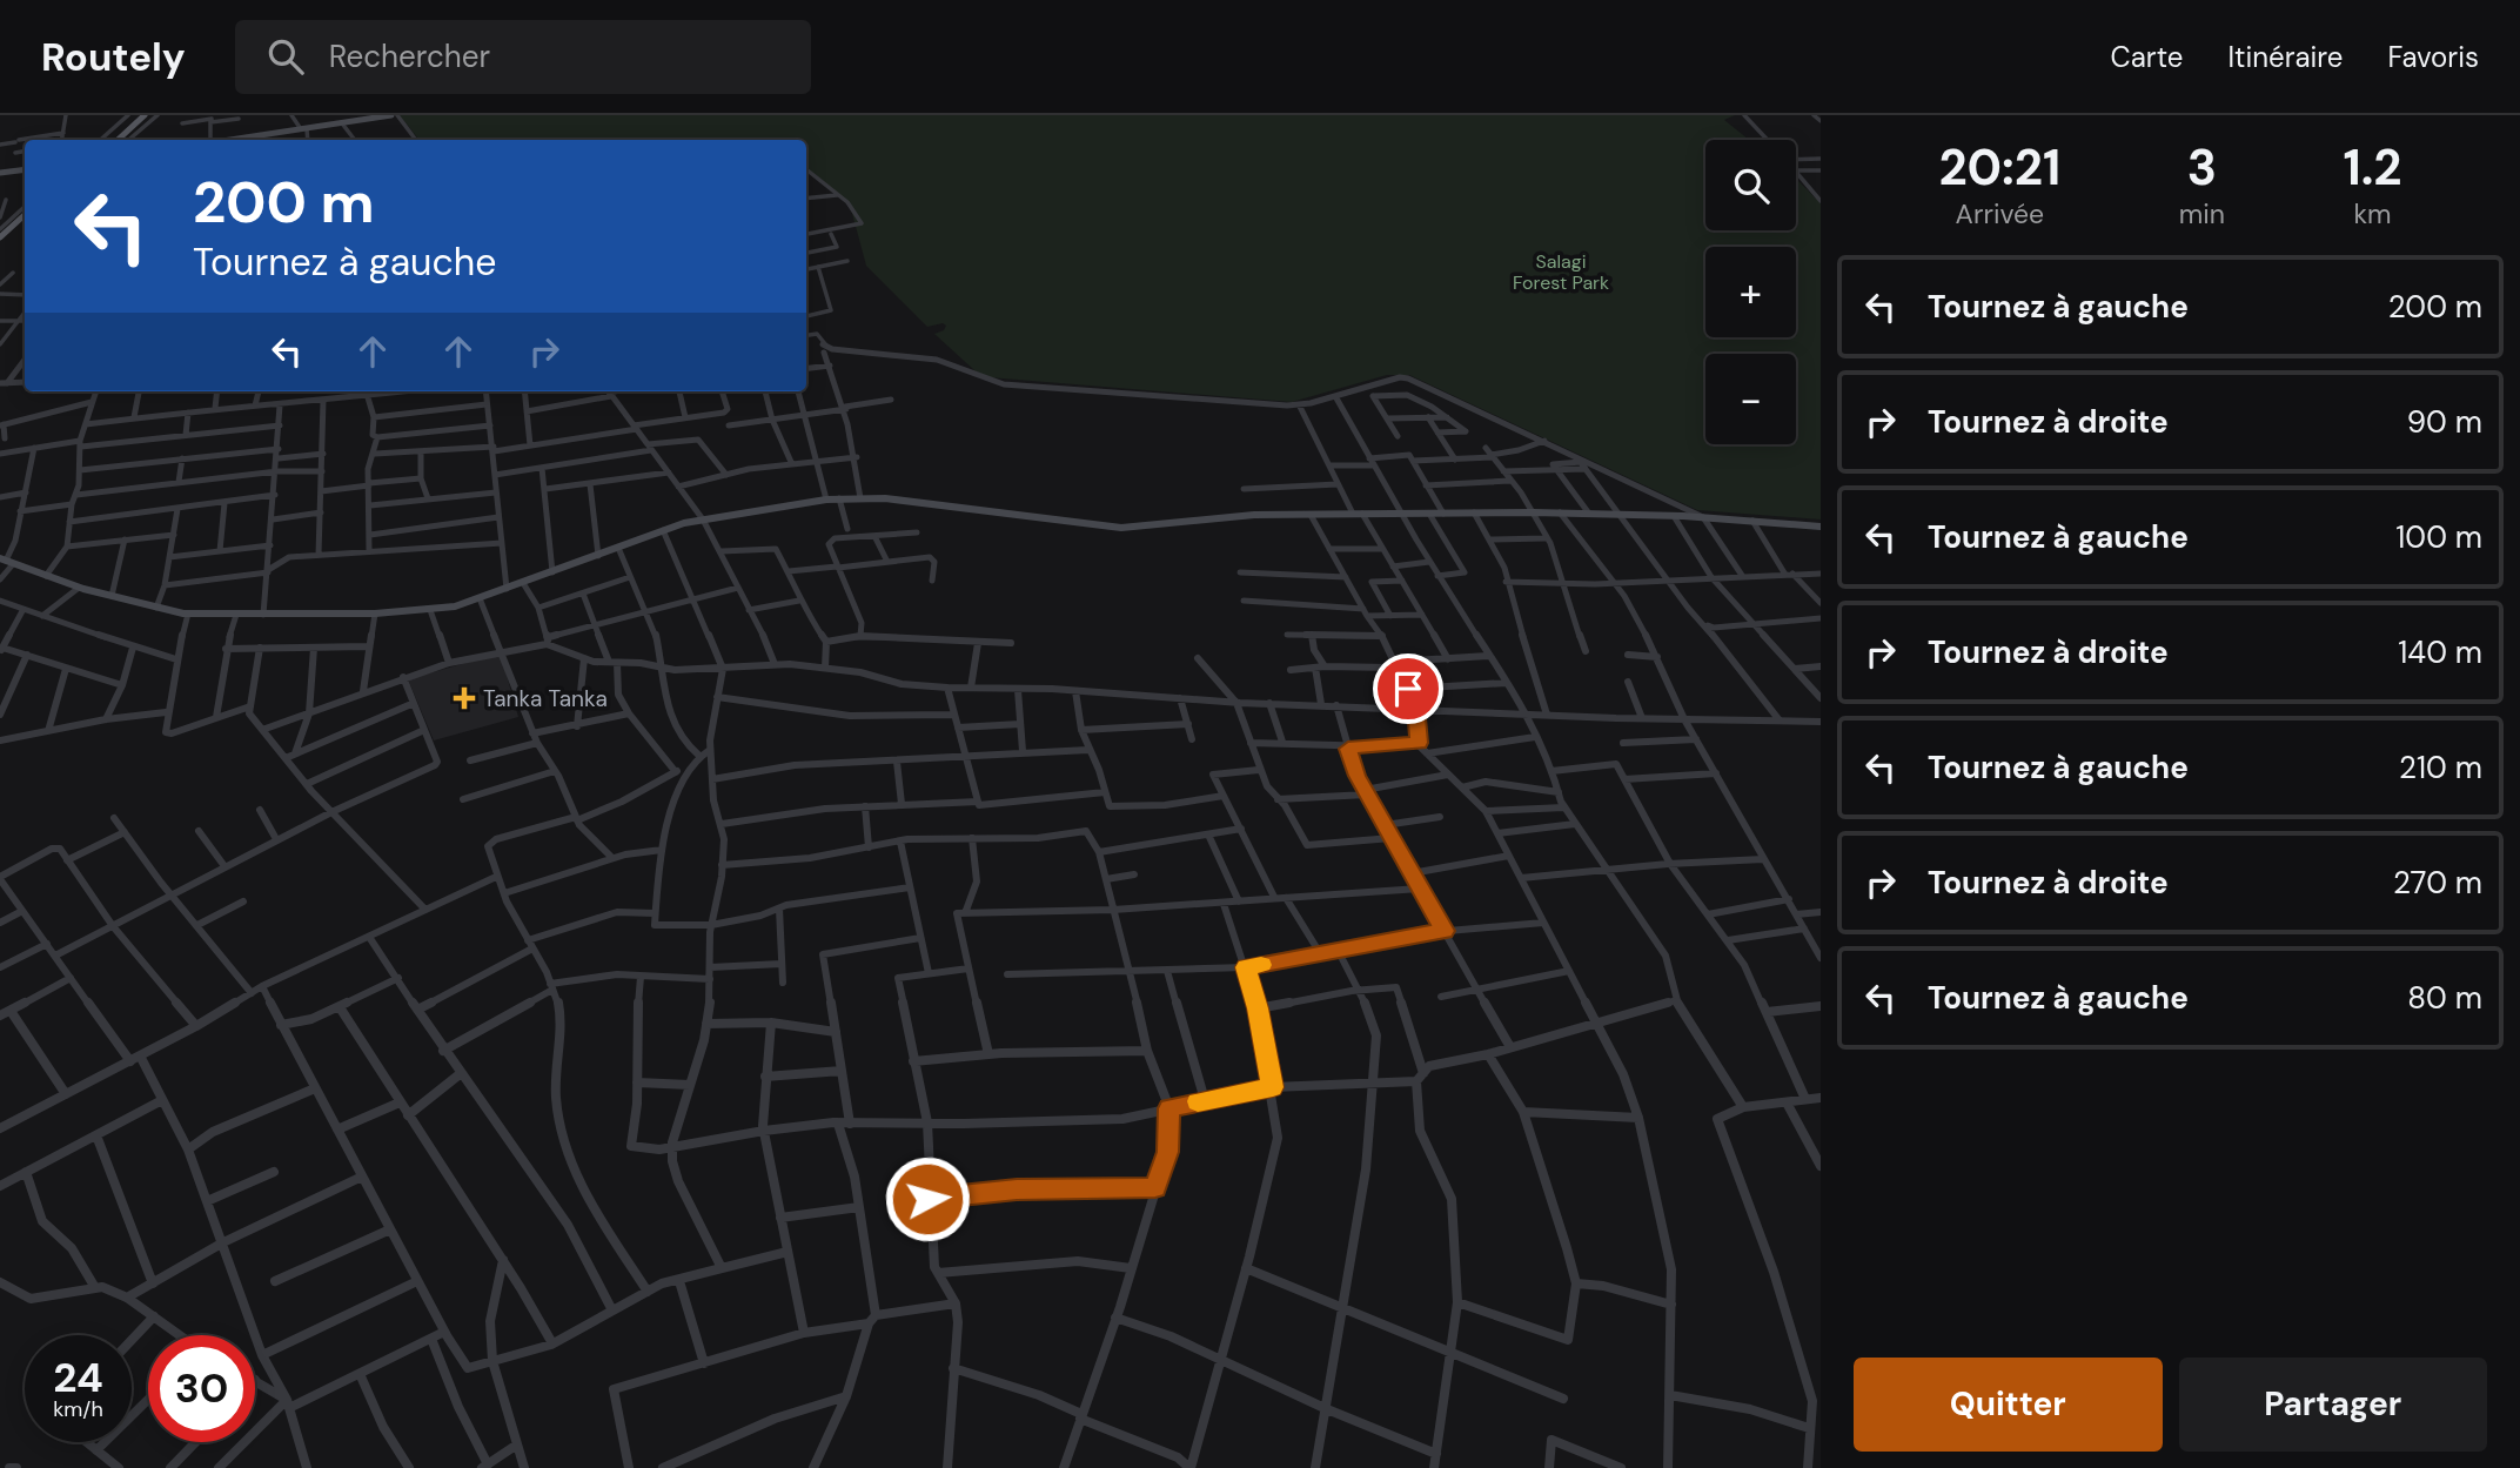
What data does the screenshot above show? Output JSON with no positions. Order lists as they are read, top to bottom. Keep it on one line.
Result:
{"parks":["Salagi Forest Park"],"places":{"health":["Tanka Tanka"]},"page":{"header":"Routely","search":"Rechercher","nav":["Carte","Itinéraire","Favoris"],"eta":["20:21","Arrivée","3","min","1.2","km"],"map_buttons":["+","−"],"turn":["200 m","Tournez à gauche"],"list":[{"name":"Tournez à gauche","value":"200 m"},{"name":"Tournez à droite","value":"90 m"},{"name":"Tournez à gauche","value":"100 m"},{"name":"Tournez à droite","value":"140 m"},{"name":"Tournez à gauche","value":"210 m"},{"name":"Tournez à droite","value":"270 m"},{"name":"Tournez à gauche","value":"80 m"}],"speed":"24 km/h","limit":"30","buttons":["Quitter","Partager"]}}
